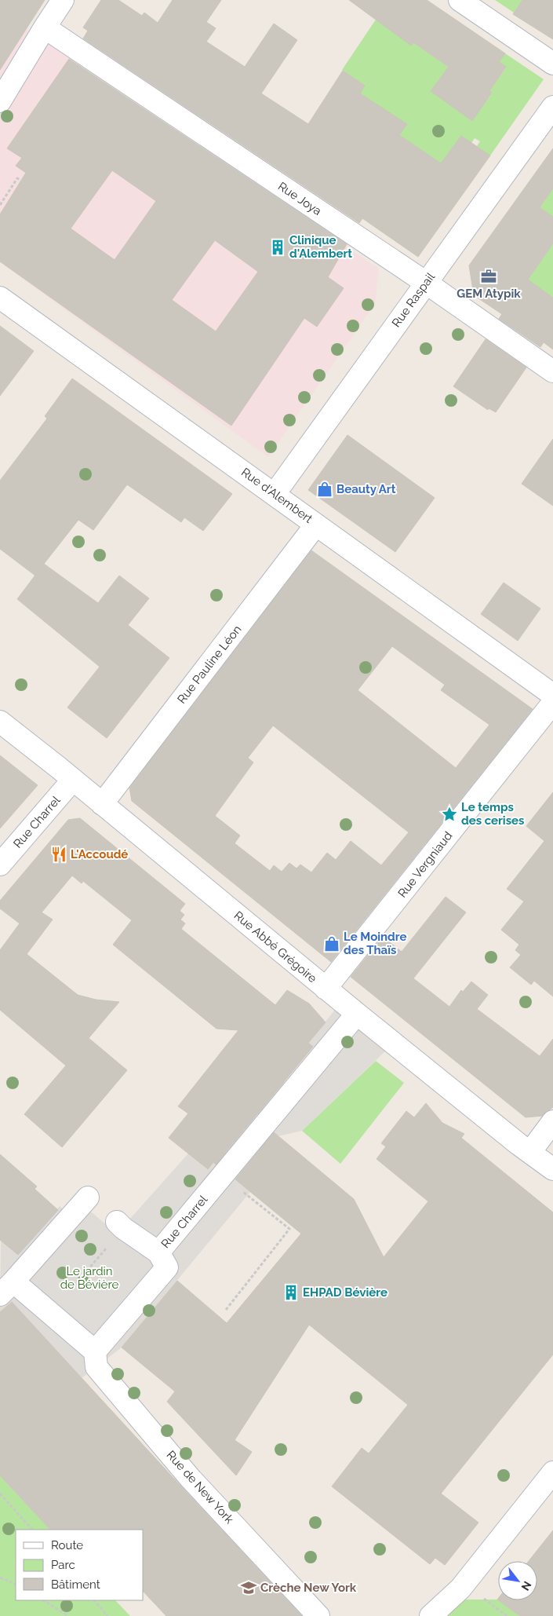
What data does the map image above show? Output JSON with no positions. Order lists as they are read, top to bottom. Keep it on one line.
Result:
{"streets":{"street":["Rue Joya","Rue Raspail","Rue d'Alembert","Rue Pauline Léon","Rue Charrel","Rue Vergniaud","Rue Abbé Grégoire","Rue de New York"]},"crossings":[["Rue Joya","Rue Raspail"],["Rue Raspail","Rue d'Alembert"],["Rue d'Alembert","Rue Pauline Léon"],["Rue Pauline Léon","Rue Abbé Grégoire"],["Rue Charrel","Rue Abbé Grégoire"],["Rue Charrel","Rue de New York"],["Rue Vergniaud","Rue Abbé Grégoire"]],"parks":["Le jardin de Bévière"],"places":{"building":["Clinique d'Alembert","EHPAD Bévière"],"office":["GEM Atypik"],"shop":["Beauty Art","Le Moindre des Thaïs"],"place":["Le temps des cerises"],"restaurant":["L'Accoudé"],"school or university":["Crèche New York"]},"legend":["Route","Parc","Bâtiment"],"north":"bottom right"}
